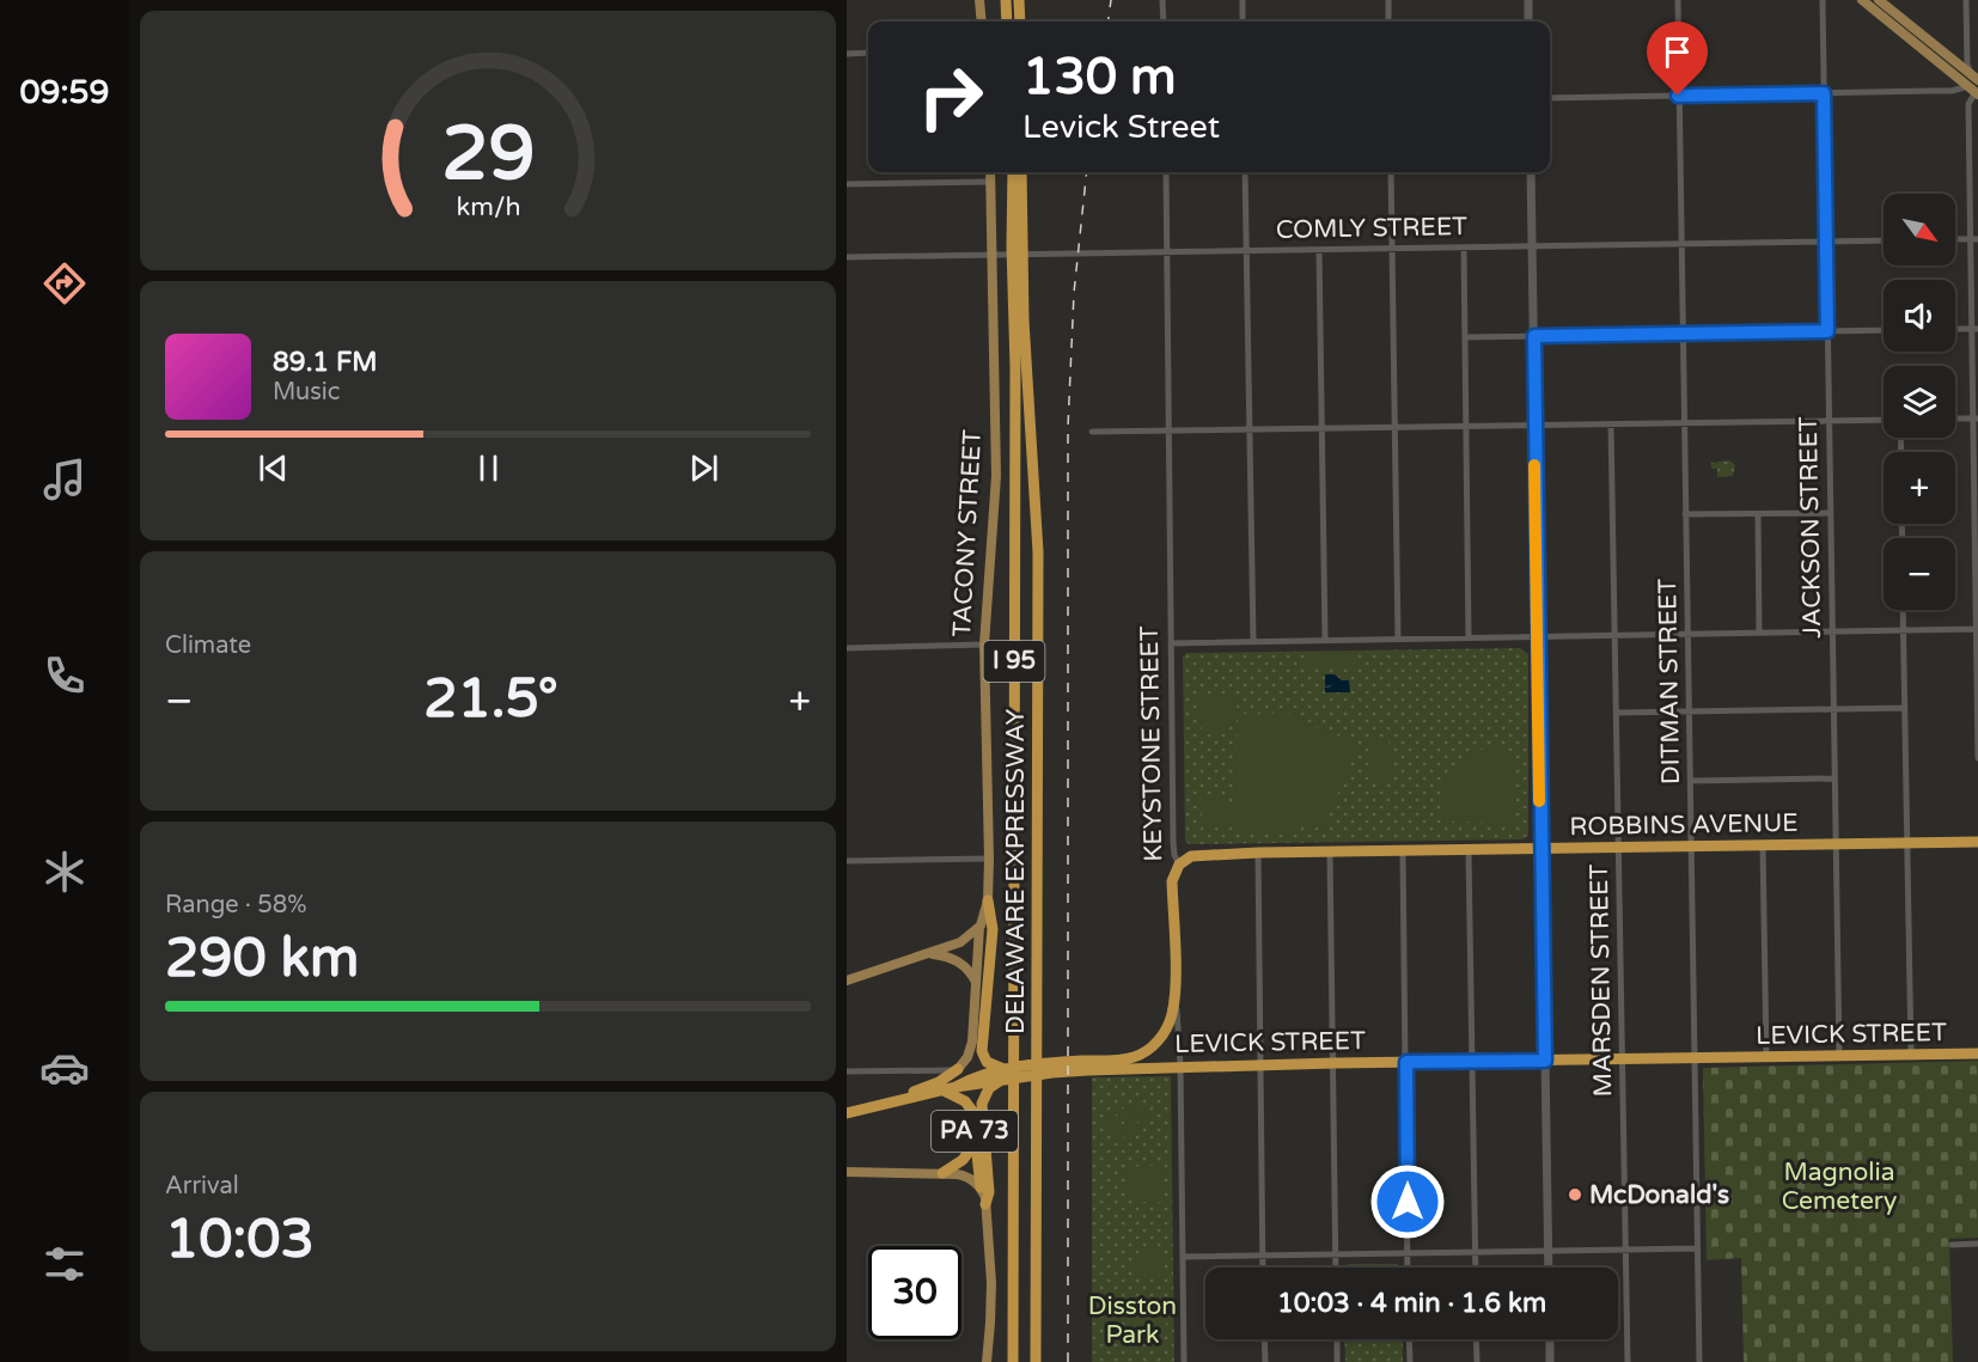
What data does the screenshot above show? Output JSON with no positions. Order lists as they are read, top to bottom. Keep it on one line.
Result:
{"streets":{"highway":["I 95","KEYSTONE STREET","ROBBINS AVENUE","DELAWARE EXPRESSWAY","LEVICK STREET","PA 73"],"main road":["TACONY STREET"],"street":["COMLY STREET","JACKSON STREET","DITMAN STREET","MARSDEN STREET"]},"crossings":[["COMLY STREET","JACKSON STREET"],["COMLY STREET","TACONY STREET"],["COMLY STREET","DITMAN STREET"],["COMLY STREET","KEYSTONE STREET"],["JACKSON STREET","ROBBINS AVENUE"],["JACKSON STREET","LEVICK STREET"],["TACONY STREET","PA 73"],["DITMAN STREET","ROBBINS AVENUE"],["DITMAN STREET","LEVICK STREET"],["KEYSTONE STREET","ROBBINS AVENUE"],["KEYSTONE STREET","LEVICK STREET"],["ROBBINS AVENUE","MARSDEN STREET"],["MARSDEN STREET","LEVICK STREET"],["LEVICK STREET","PA 73"]],"parks":["Magnolia Cemetery","Disston Park"],"places":["McDonald's"],"north":"bottom right","page":{"tabs":"09:59","turn":["130 m","Levick Street"],"map_buttons":["+","−"],"song":["89.1 FM","Music"],"tile":["Climate",["Range · 58%","290 km"],["Arrival","10:03"]],"heat":["−","21.5°","+"],"limit":"30","trip":"10:03 · 4 min · 1.6 km","gauge":["29","km/h"]}}
